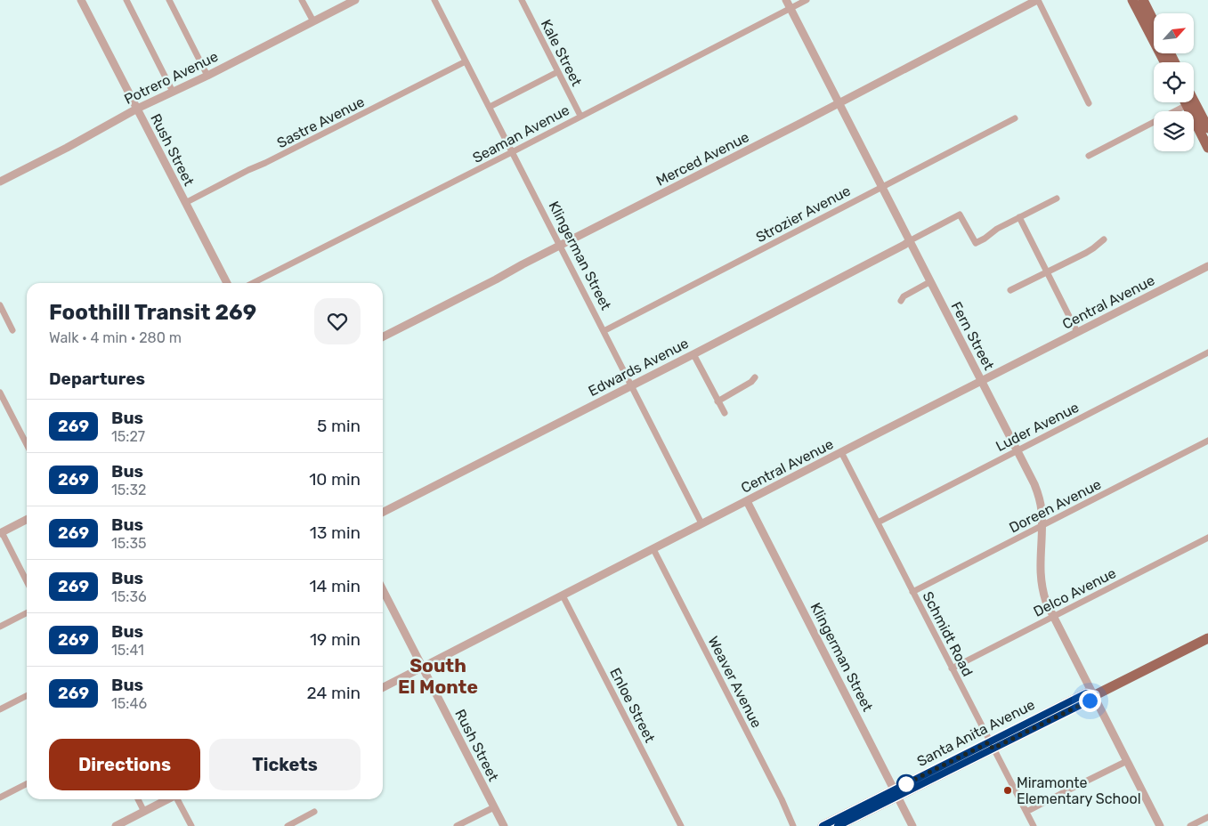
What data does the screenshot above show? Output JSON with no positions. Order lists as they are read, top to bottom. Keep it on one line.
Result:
{"streets":{"main road":["Santa Anita Avenue"],"street":["Kale Street","Potrero Avenue","Sastre Avenue","Seaman Avenue","Rush Street","Merced Avenue","Strozier Avenue","Klingerman Street","Central Avenue","Fern Street","Edwards Avenue","Luder Avenue","Doreen Avenue","Delco Avenue","Schmidt Road","Weaver Avenue","Enloe Street"]},"crossings":[["Kale Street","Seaman Avenue"],["Potrero Avenue","Rush Street"],["Sastre Avenue","Rush Street"],["Sastre Avenue","Klingerman Street"],["Seaman Avenue","Klingerman Street"],["Seaman Avenue","Fern Street"],["Rush Street","Central Avenue"],["Merced Avenue","Klingerman Street"],["Merced Avenue","Fern Street"],["Strozier Avenue","Klingerman Street"],["Strozier Avenue","Fern Street"],["Klingerman Street","Central Avenue"],["Klingerman Street","Edwards Avenue"],["Klingerman Street","Santa Anita Avenue"],["Central Avenue","Fern Street"],["Central Avenue","Schmidt Road"],["Central Avenue","Weaver Avenue"],["Central Avenue","Enloe Street"],["Fern Street","Edwards Avenue"],["Fern Street","Luder Avenue"],["Fern Street","Doreen Avenue"],["Fern Street","Delco Avenue"],["Fern Street","Santa Anita Avenue"],["Luder Avenue","Schmidt Road"],["Doreen Avenue","Schmidt Road"],["Delco Avenue","Schmidt Road"],["Schmidt Road","Santa Anita Avenue"]],"districts":["South El Monte"],"places":["Miramonte Elementary School"],"lines":["bus line 269"],"north":"top right","page":{"heading":[["Foothill Transit 269","Walk · 4 min · 280 m"],"Departures"],"list":[{"mark":"269","name":"Bus","note":"15:27","value":"5 min"},{"mark":"269","name":"Bus","note":"15:32","value":"10 min"},{"mark":"269","name":"Bus","note":"15:35","value":"13 min"},{"mark":"269","name":"Bus","note":"15:36","value":"14 min"},{"mark":"269","name":"Bus","note":"15:41","value":"19 min"},{"mark":"269","name":"Bus","note":"15:46","value":"24 min"}],"buttons":["Directions","Tickets"]}}
